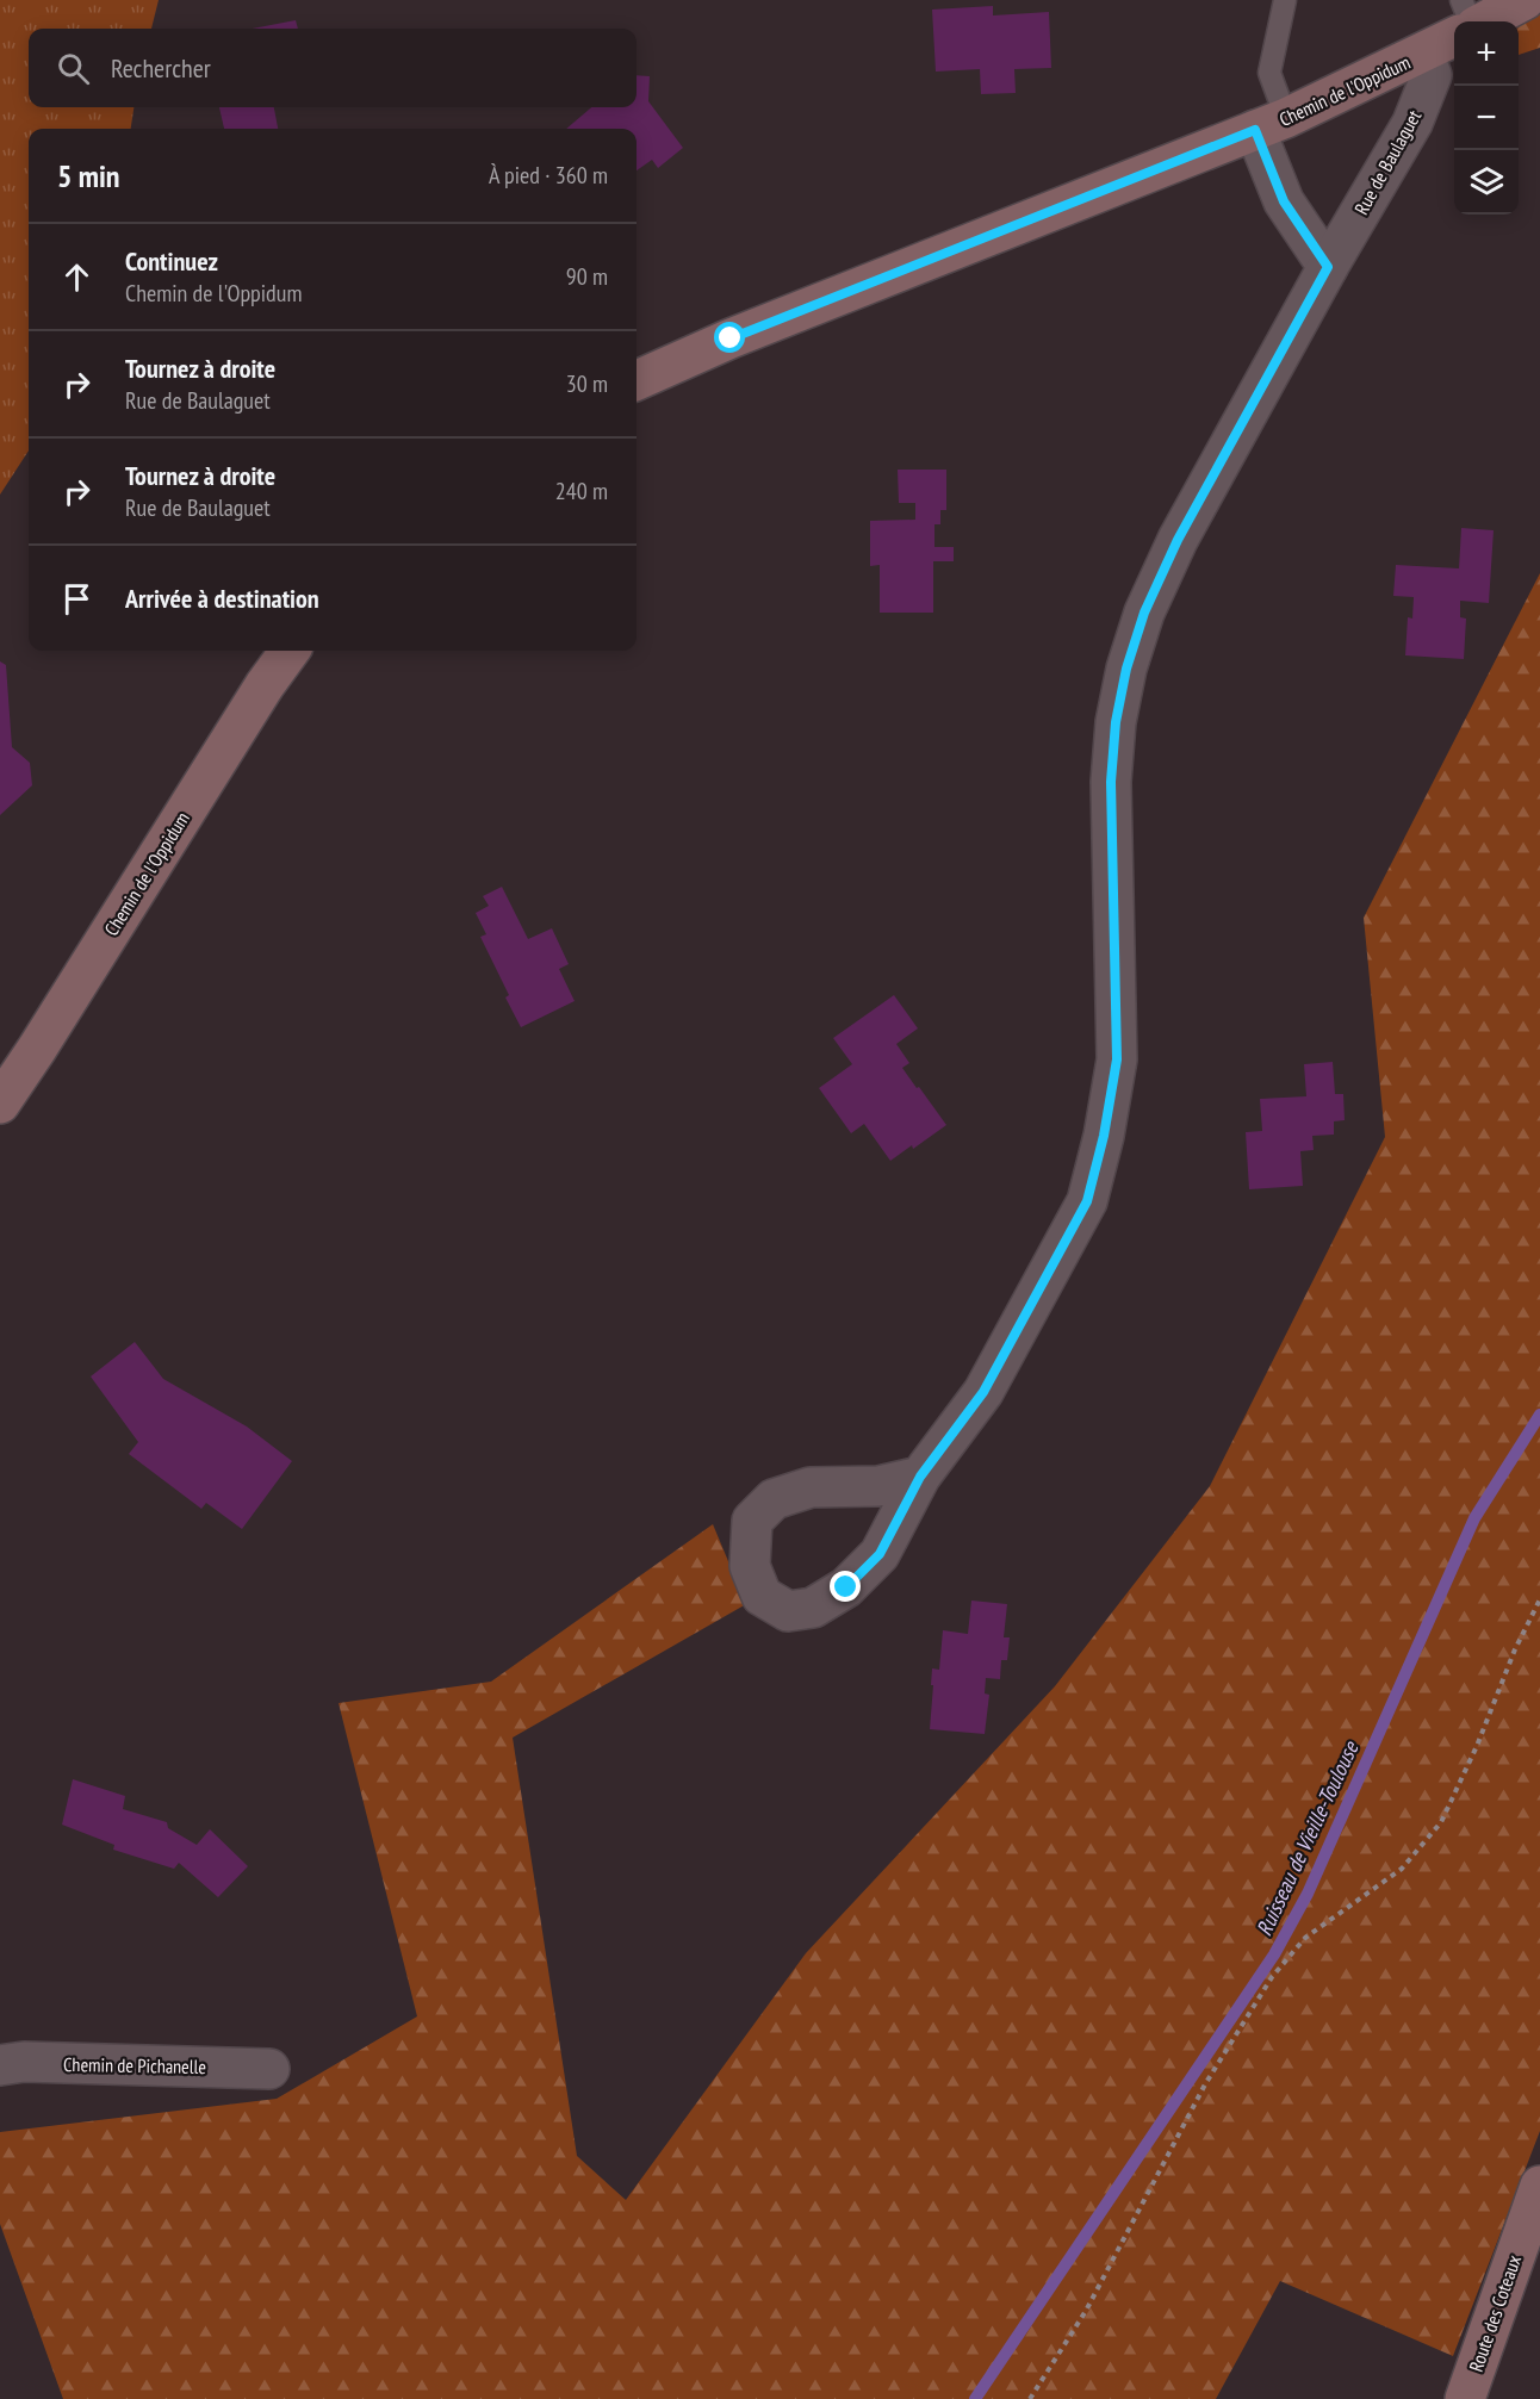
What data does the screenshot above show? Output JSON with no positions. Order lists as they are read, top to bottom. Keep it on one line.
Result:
{"streets":{"street":["Chemin de l'Oppidum","Rue de Baulaguet","Chemin de Pichanelle","Route des Coteaux"]},"crossings":[["Chemin de l'Oppidum","Rue de Baulaguet"]],"water":["Ruisseau de Vieille-Toulouse"],"page":{"map_buttons":["+","−"],"search":"Rechercher","heading":["5 min","À pied · 360 m"],"list":[["Continuez","Chemin de l'Oppidum","90 m"],["Tournez à droite","Rue de Baulaguet","30 m"],["Tournez à droite","Rue de Baulaguet","240 m"],"Arrivée à destination"]}}
